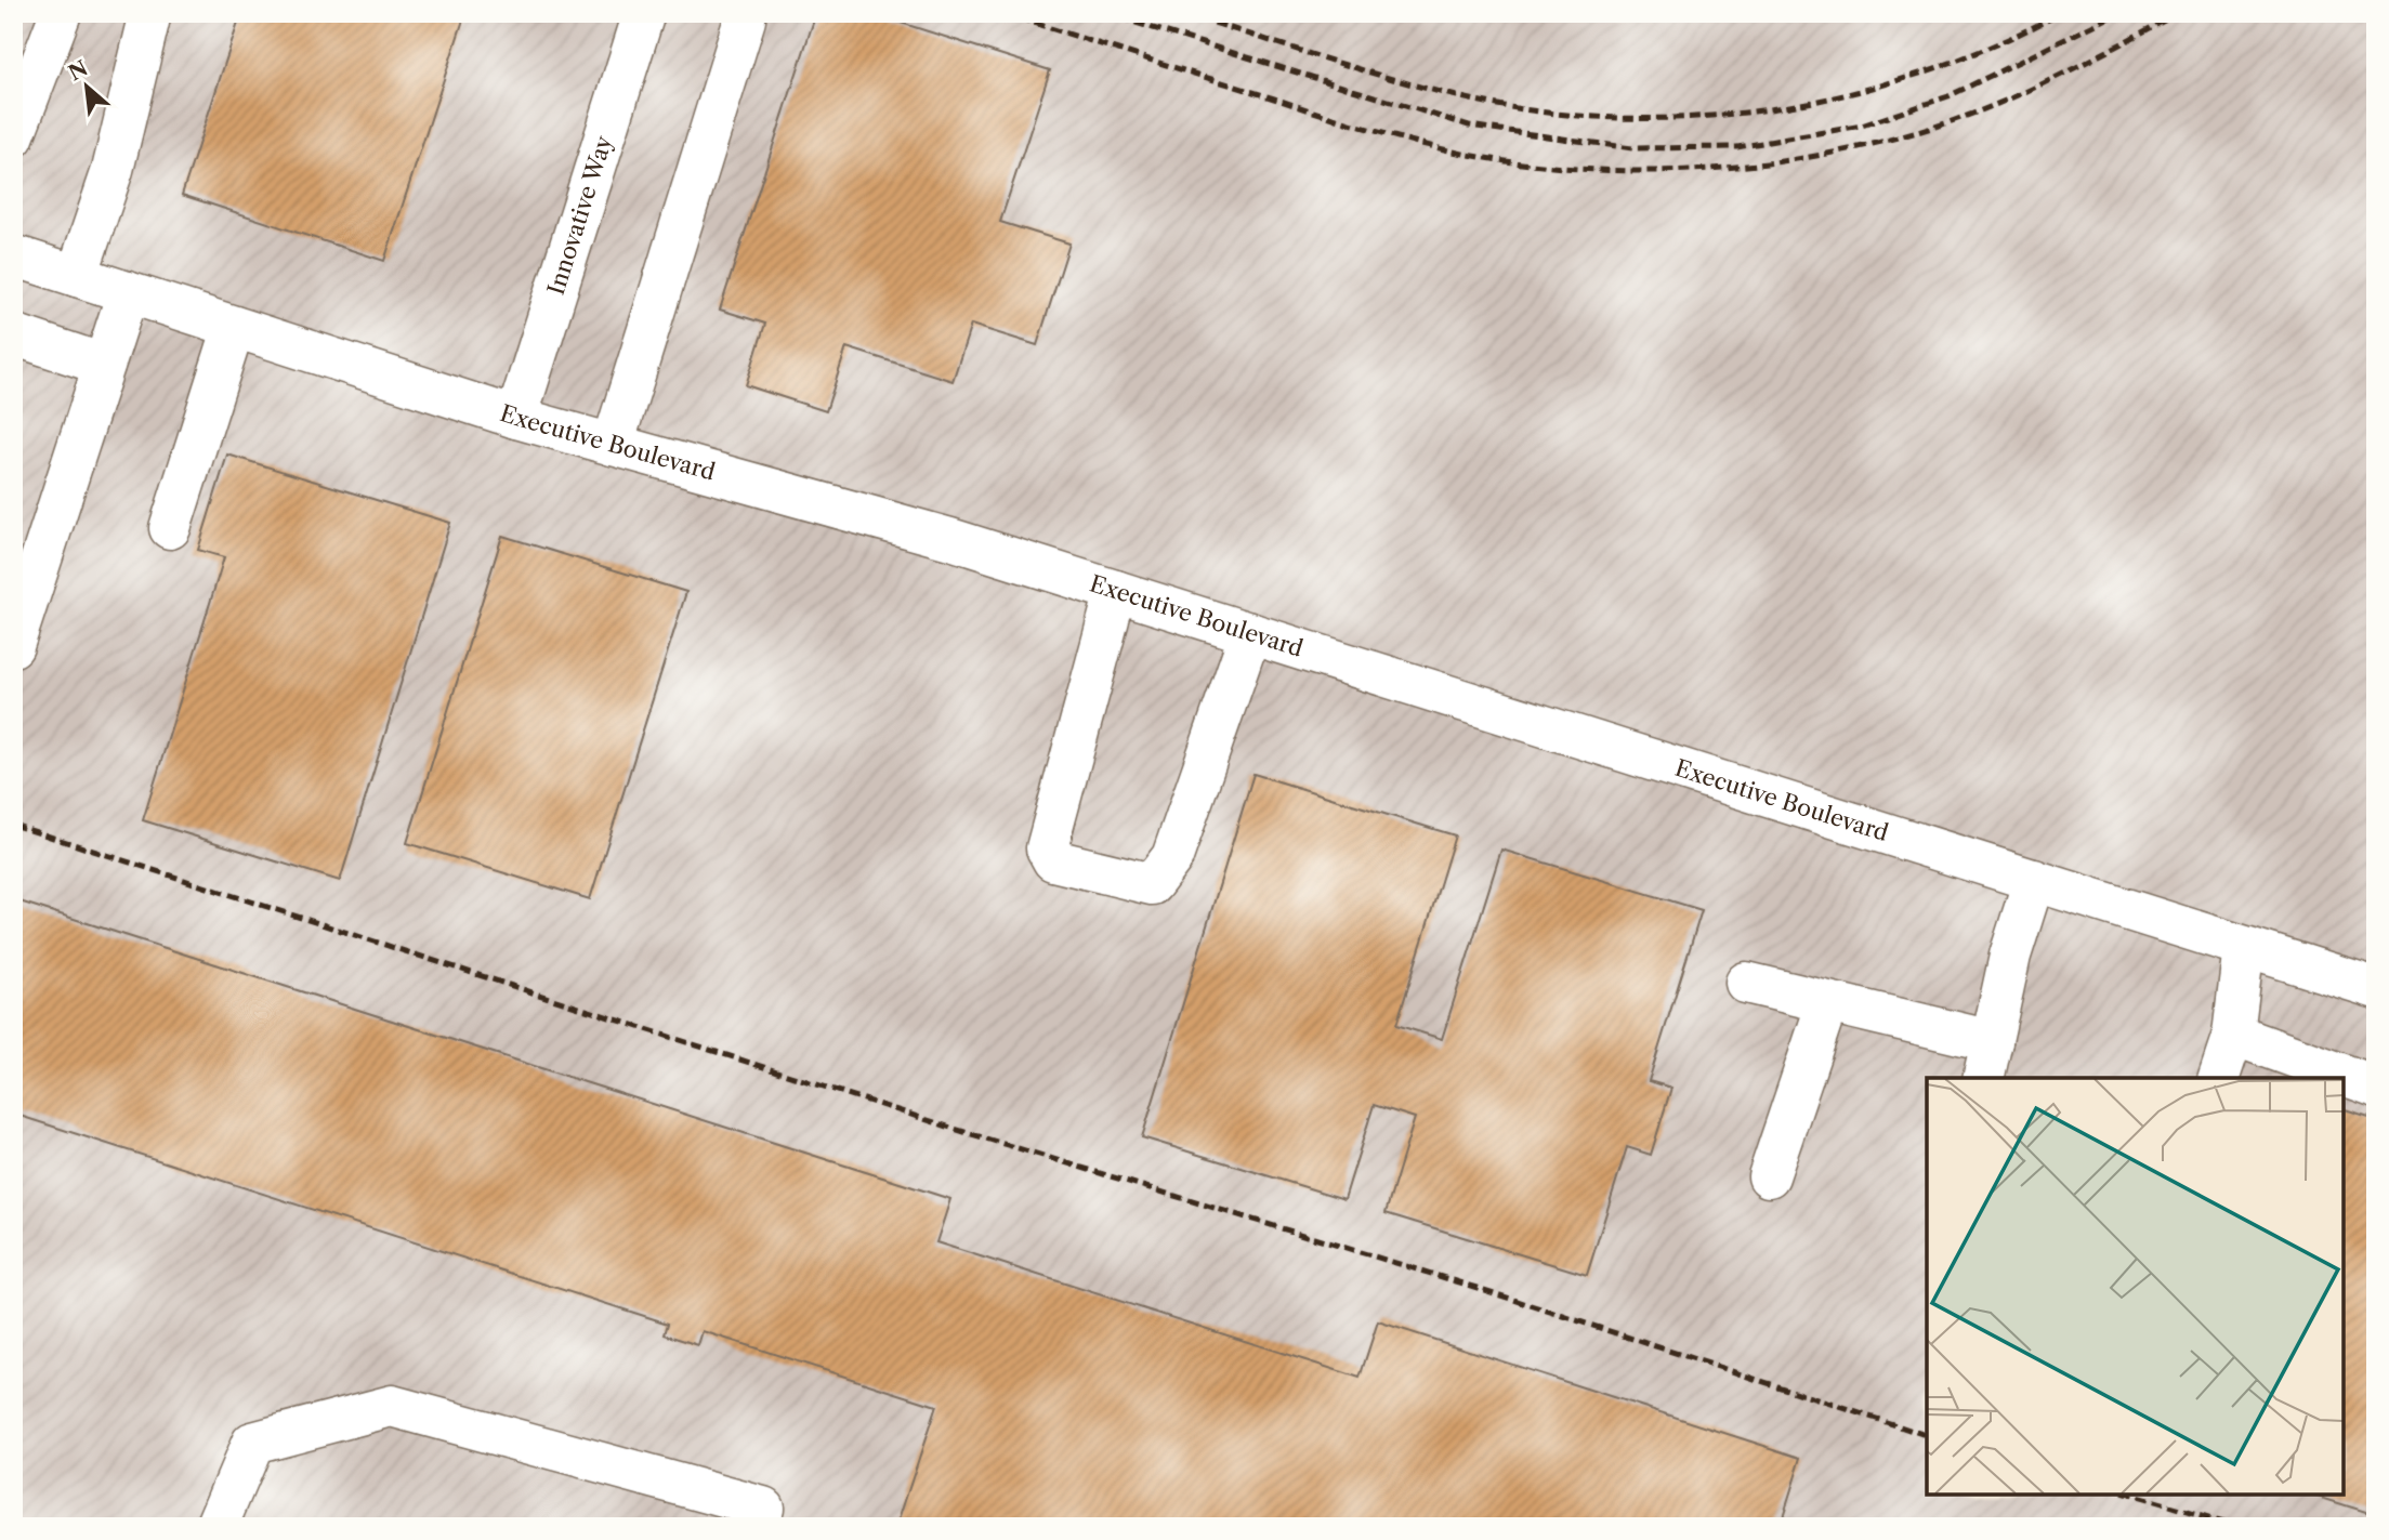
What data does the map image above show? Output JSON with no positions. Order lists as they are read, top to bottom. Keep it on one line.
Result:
{"streets":{"street":["Innovative Way","Executive Boulevard"]},"crossings":[["Innovative Way","Executive Boulevard"]],"north":"top left"}
